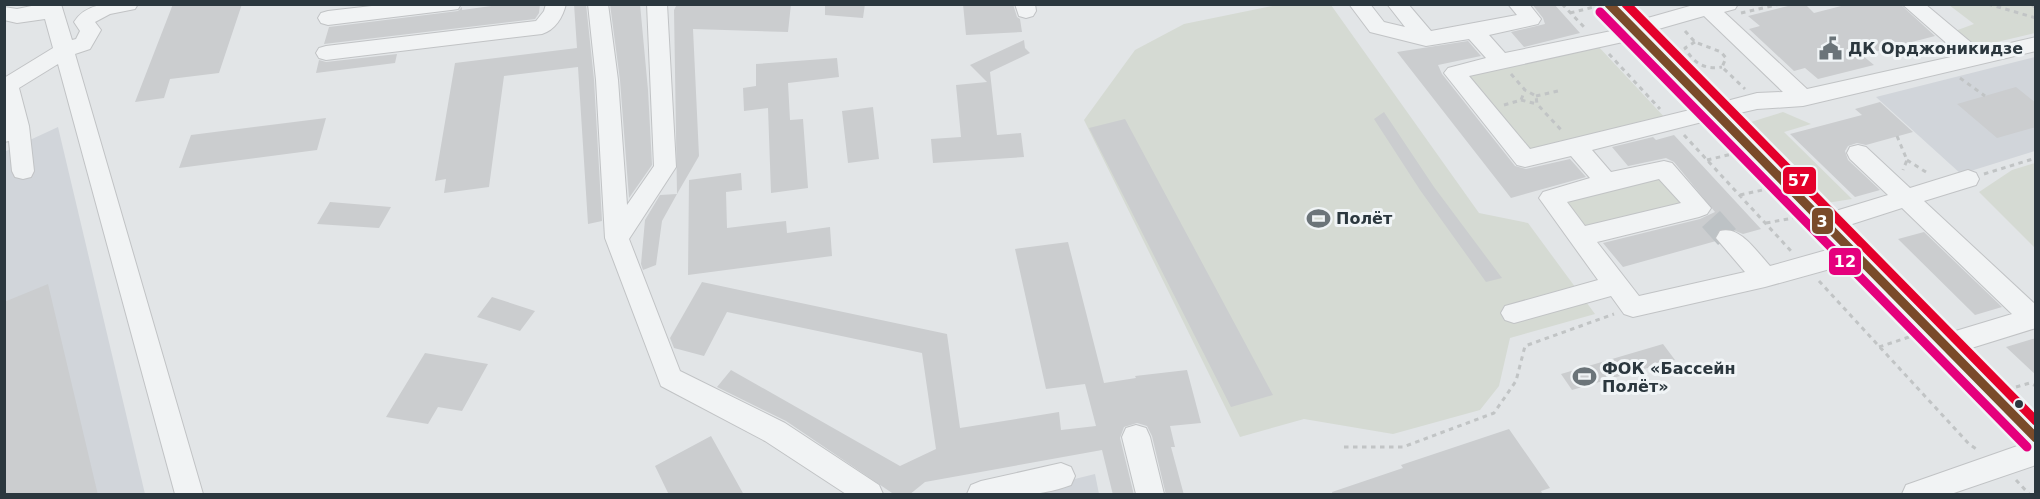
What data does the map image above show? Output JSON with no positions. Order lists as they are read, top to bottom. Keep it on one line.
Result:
{"places":{"public building":["ДК Орджоникидзе"],"sports":["Полёт","ФОК «Бассейн Полёт»"]},"lines":["transit line 3","transit line 57","transit line 12"]}
